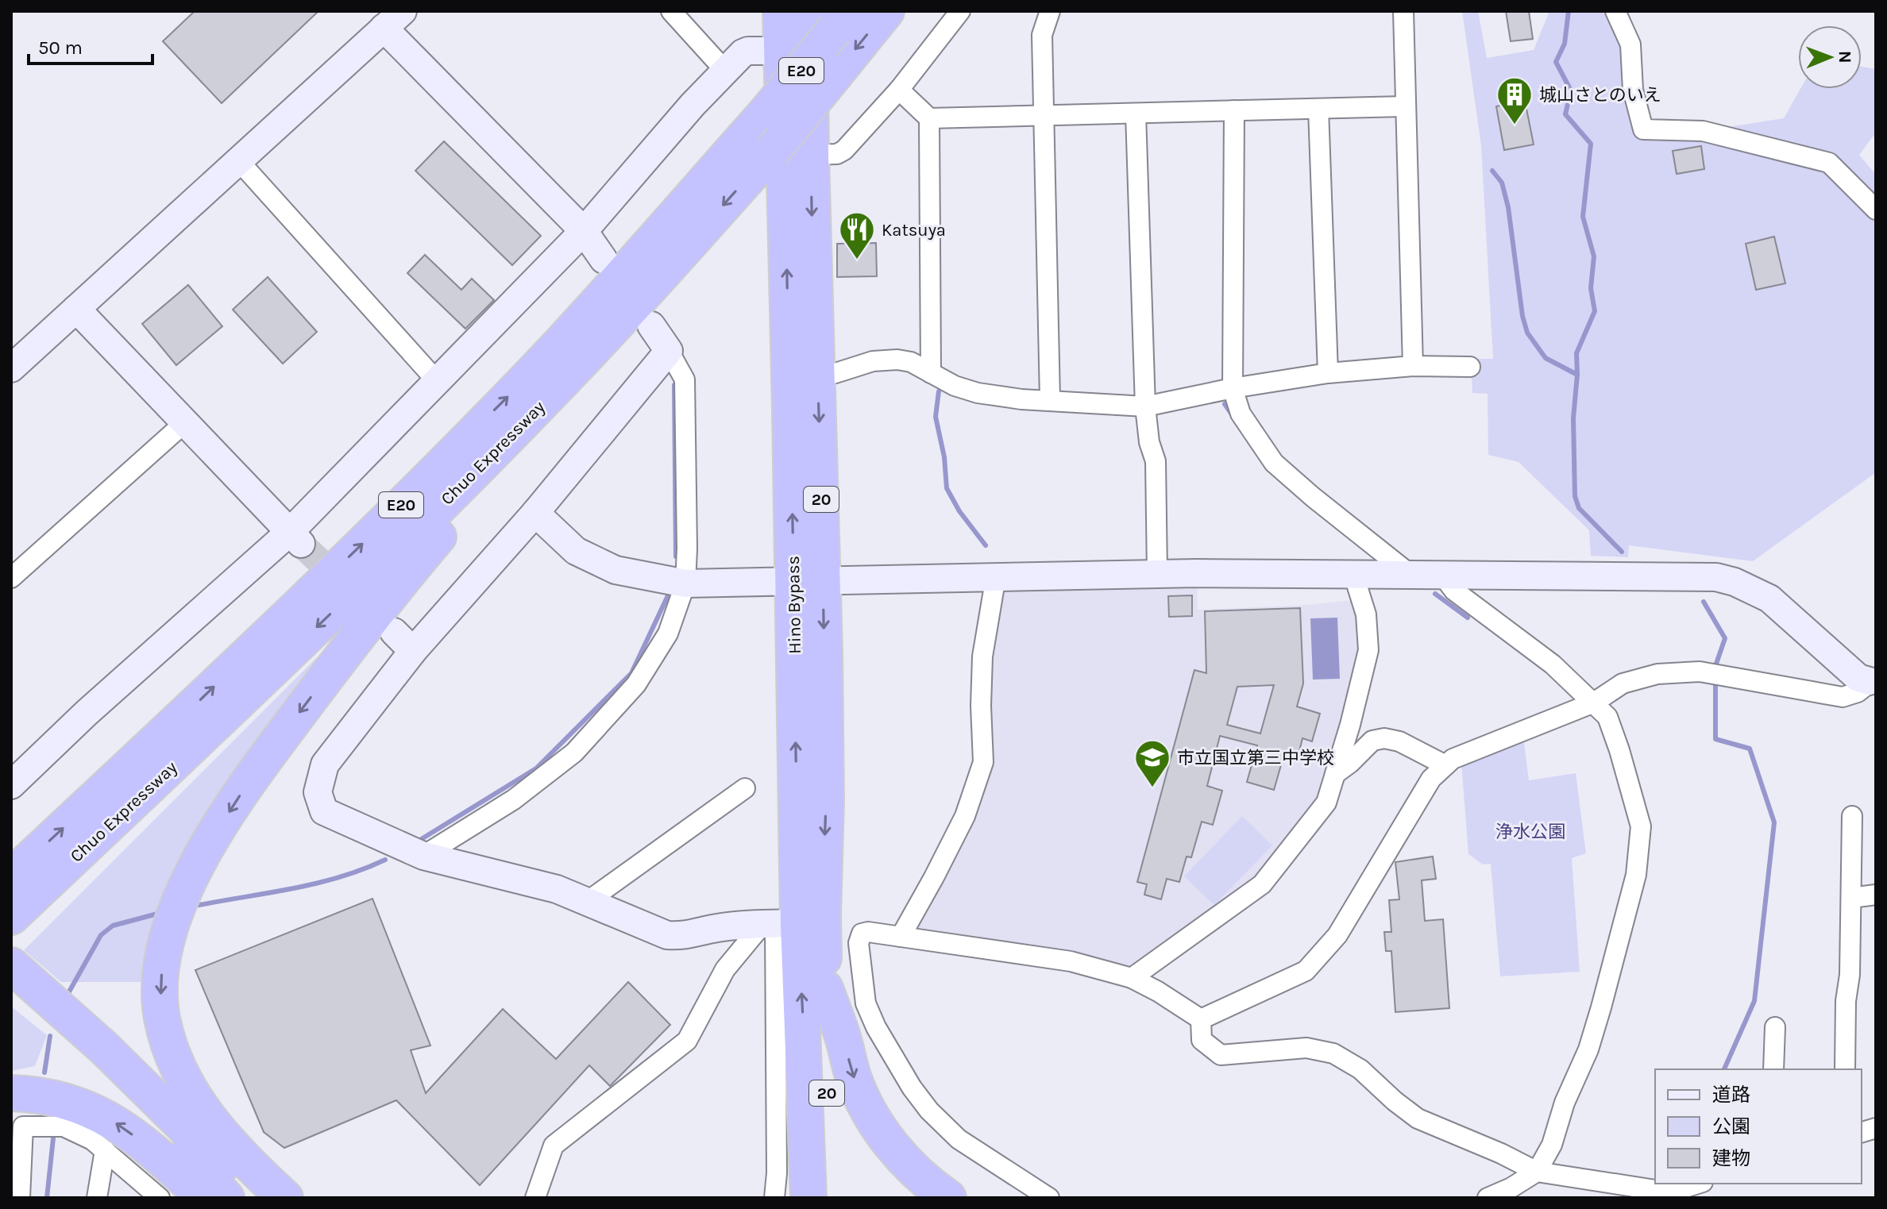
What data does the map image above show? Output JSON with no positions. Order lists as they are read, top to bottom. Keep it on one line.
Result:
{"streets":{"highway":["E20","Chuo Expressway","20","Hino Bypass"]},"crossings":[["Chuo Expressway","Hino Bypass"]],"parks":["浄水公園"],"places":{"building":["城山さとのいえ"],"restaurant":["Katsuya"],"school or university":["市立国立第三中学校"]},"legend":["道路","公園","建物"],"scale_bar":"50 m","north":"right"}
